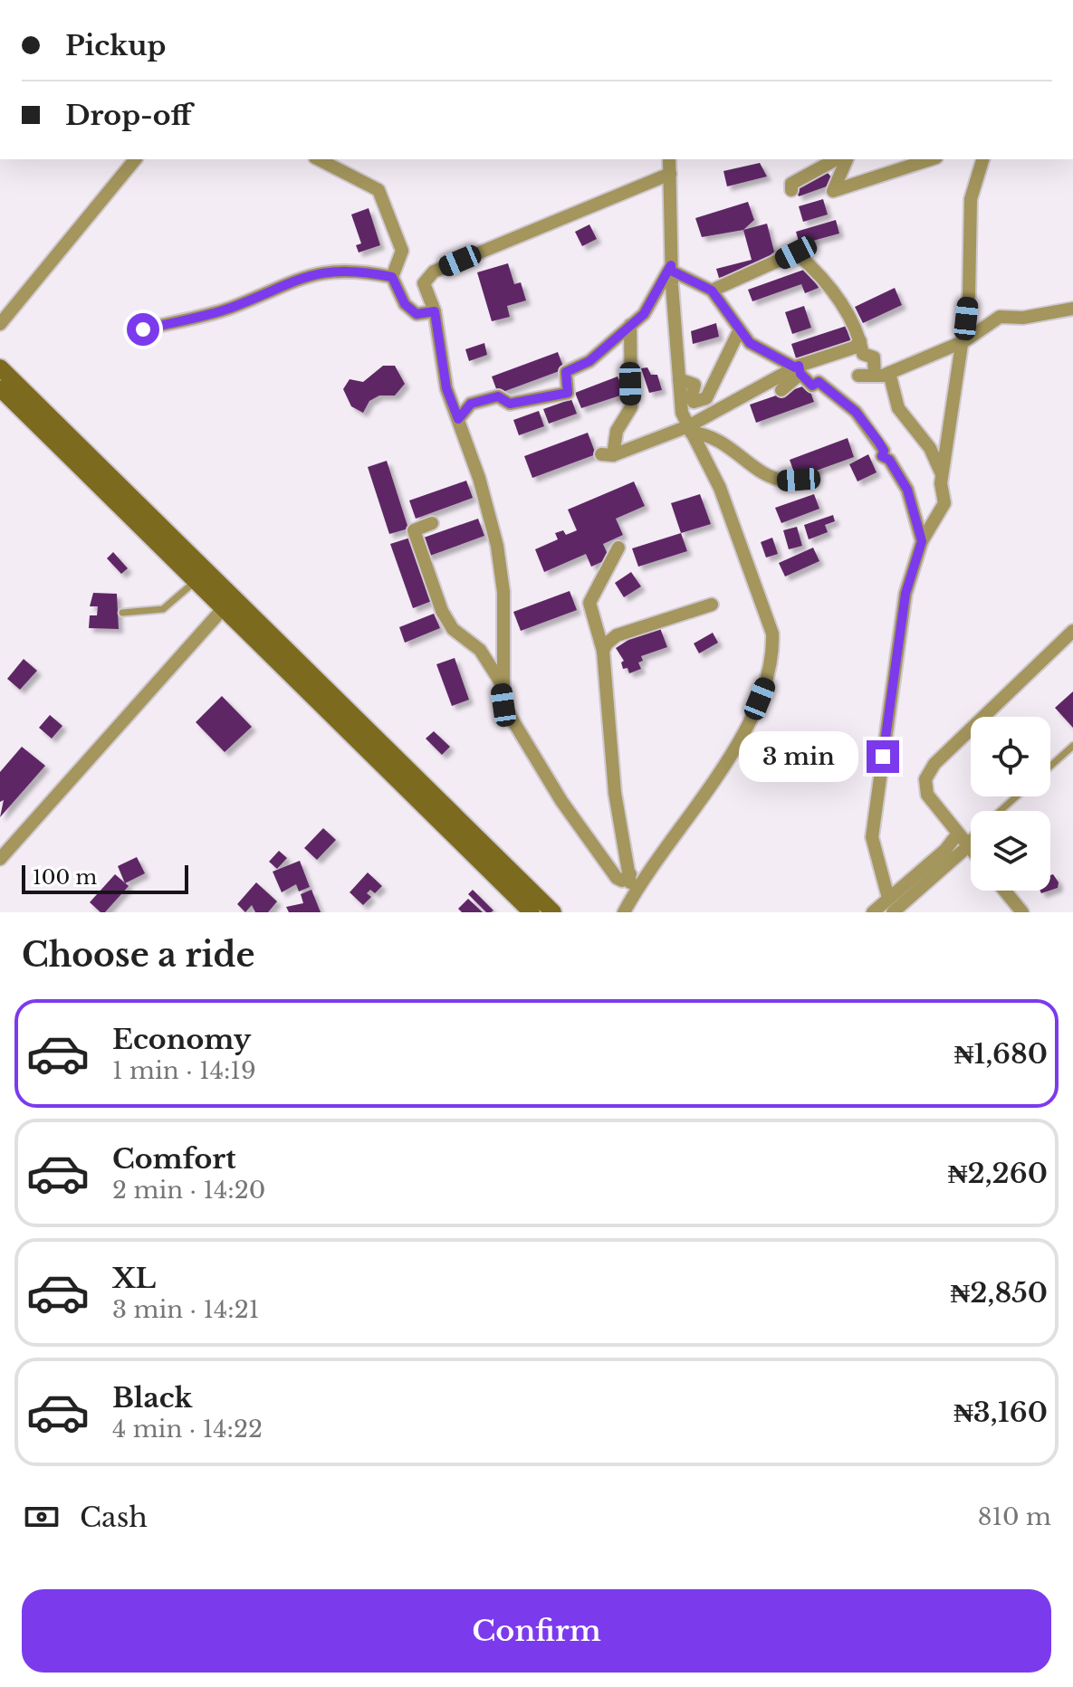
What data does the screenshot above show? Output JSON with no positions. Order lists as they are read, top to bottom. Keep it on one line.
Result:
{"scale_bar":"100 m","page":{"banner":["Pickup","Drop-off"],"bubble":"3 min","scale":"100 m","heading":"Choose a ride","list":[{"name":"Economy","note":"1 min · 14:19","value":"₦1,680"},{"name":"Comfort","note":"2 min · 14:20","value":"₦2,260"},{"name":"XL","note":"3 min · 14:21","value":"₦2,850"},{"name":"Black","note":"4 min · 14:22","value":"₦3,160"}],"pay":["Cash","810 m"],"buttons":"Confirm"}}
